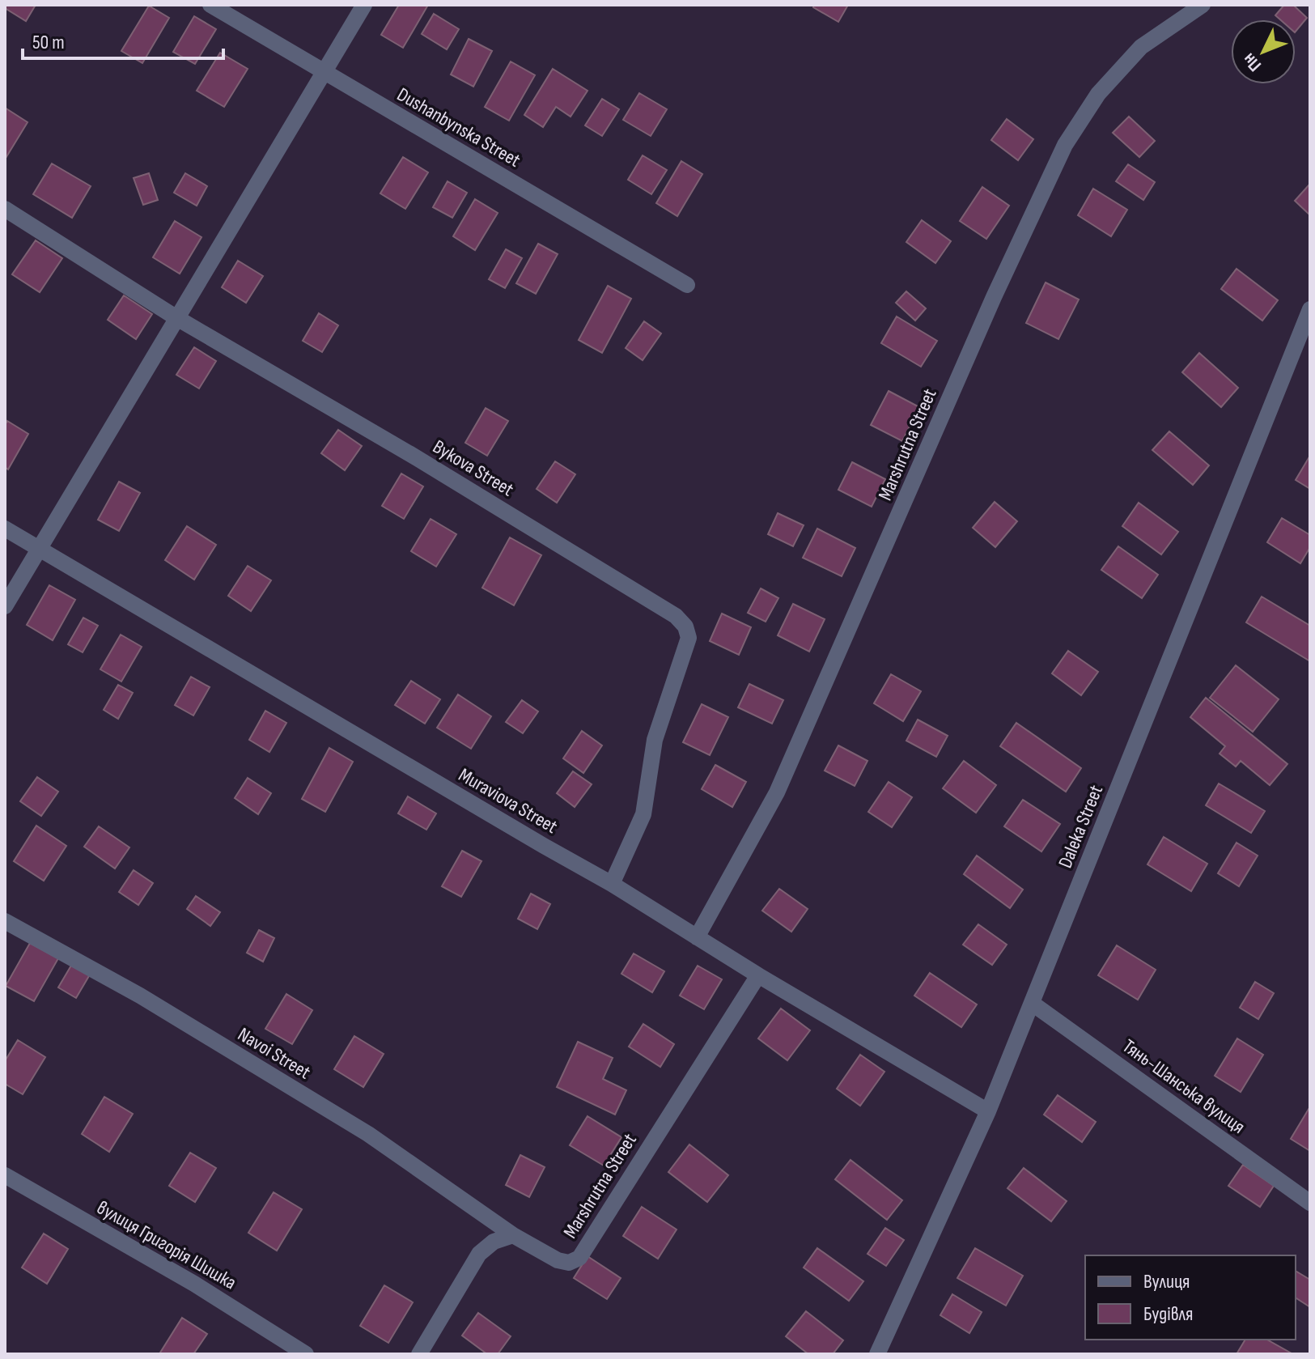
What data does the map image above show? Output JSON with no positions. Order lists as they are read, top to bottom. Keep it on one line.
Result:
{"streets":{"street":["Dushanbynska Street","Marshrutna Street","Bykova Street","Muraviova Street","Daleka Street","Navoi Street","Тянь-Шанська вулиця","вулиця Григорія Шишка"]},"crossings":[["Marshrutna Street","Muraviova Street"],["Marshrutna Street","Navoi Street"],["Bykova Street","Muraviova Street"],["Muraviova Street","Daleka Street"],["Daleka Street","Тянь-Шанська вулиця"]],"legend":["Вулиця","Будівля"],"scale_bar":"50 m","north":"bottom left"}
